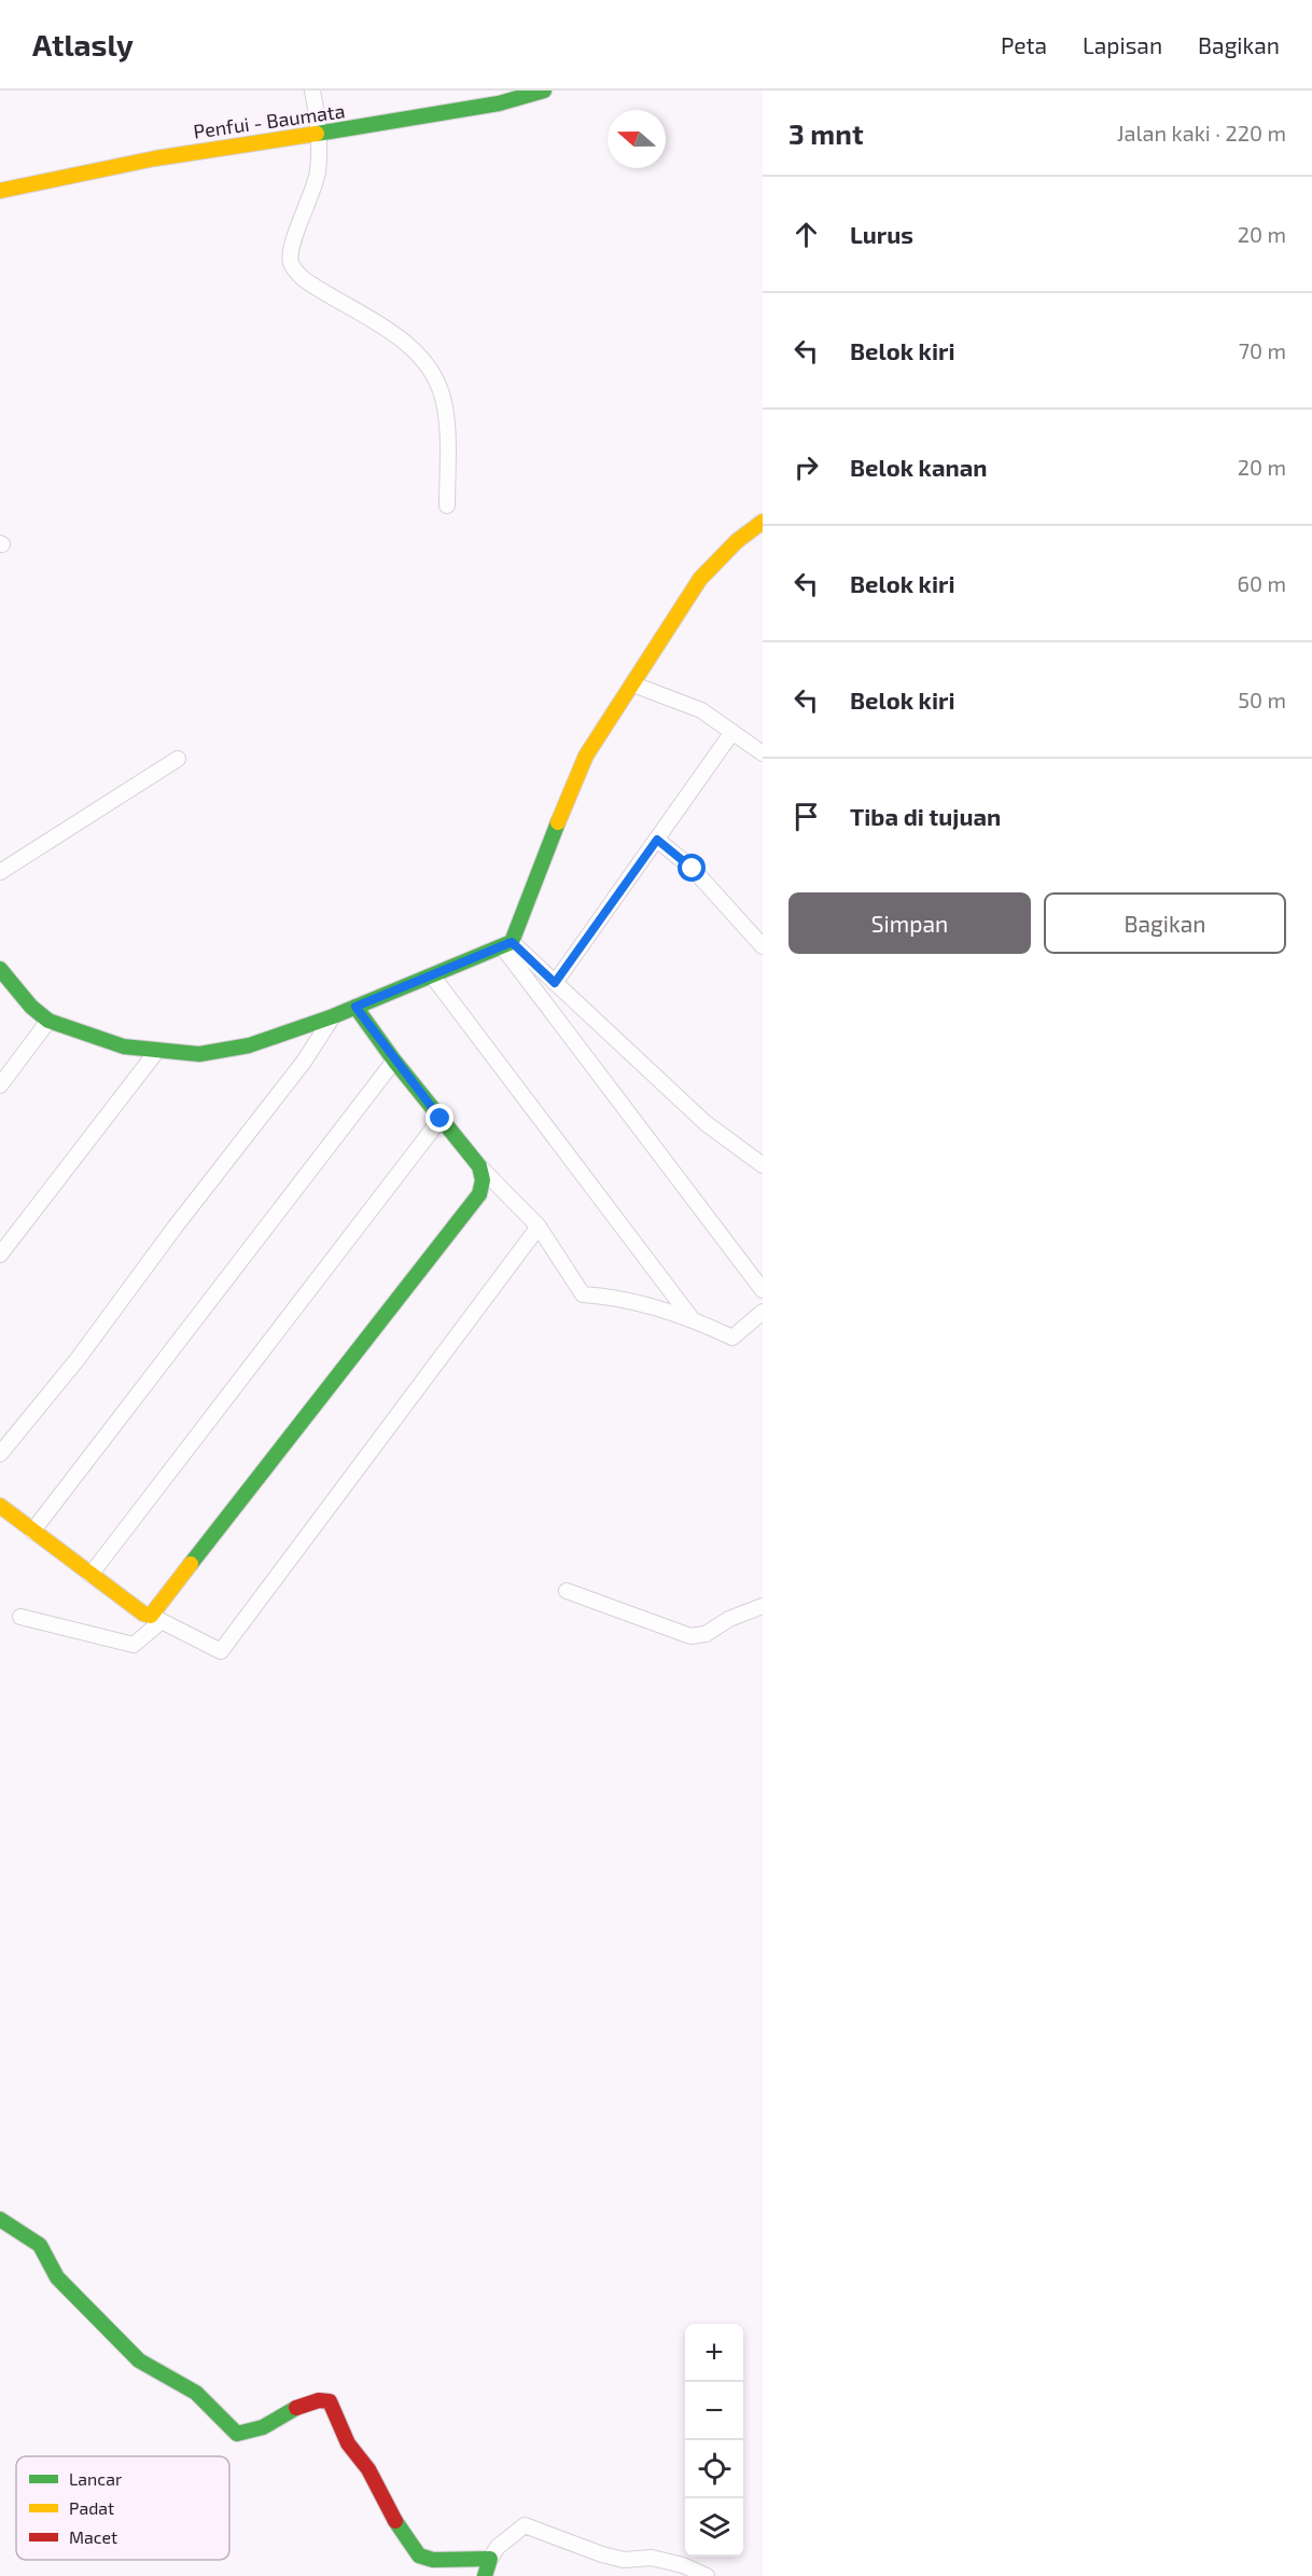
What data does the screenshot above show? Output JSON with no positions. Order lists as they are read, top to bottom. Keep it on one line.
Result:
{"streets":{"street":["Penfui - Baumata"]},"legend":["Lancar","Padat","Macet"],"north":"left","page":{"header":"Atlasly","nav":["Peta","Lapisan","Bagikan"],"heading":["3 mnt","Jalan kaki · 220 m"],"list":[["Lurus","20 m"],["Belok kiri","70 m"],["Belok kanan","20 m"],["Belok kiri","60 m"],["Belok kiri","50 m"],"Tiba di tujuan"],"buttons":["Simpan","Bagikan"],"map_buttons":["+","−"]}}
